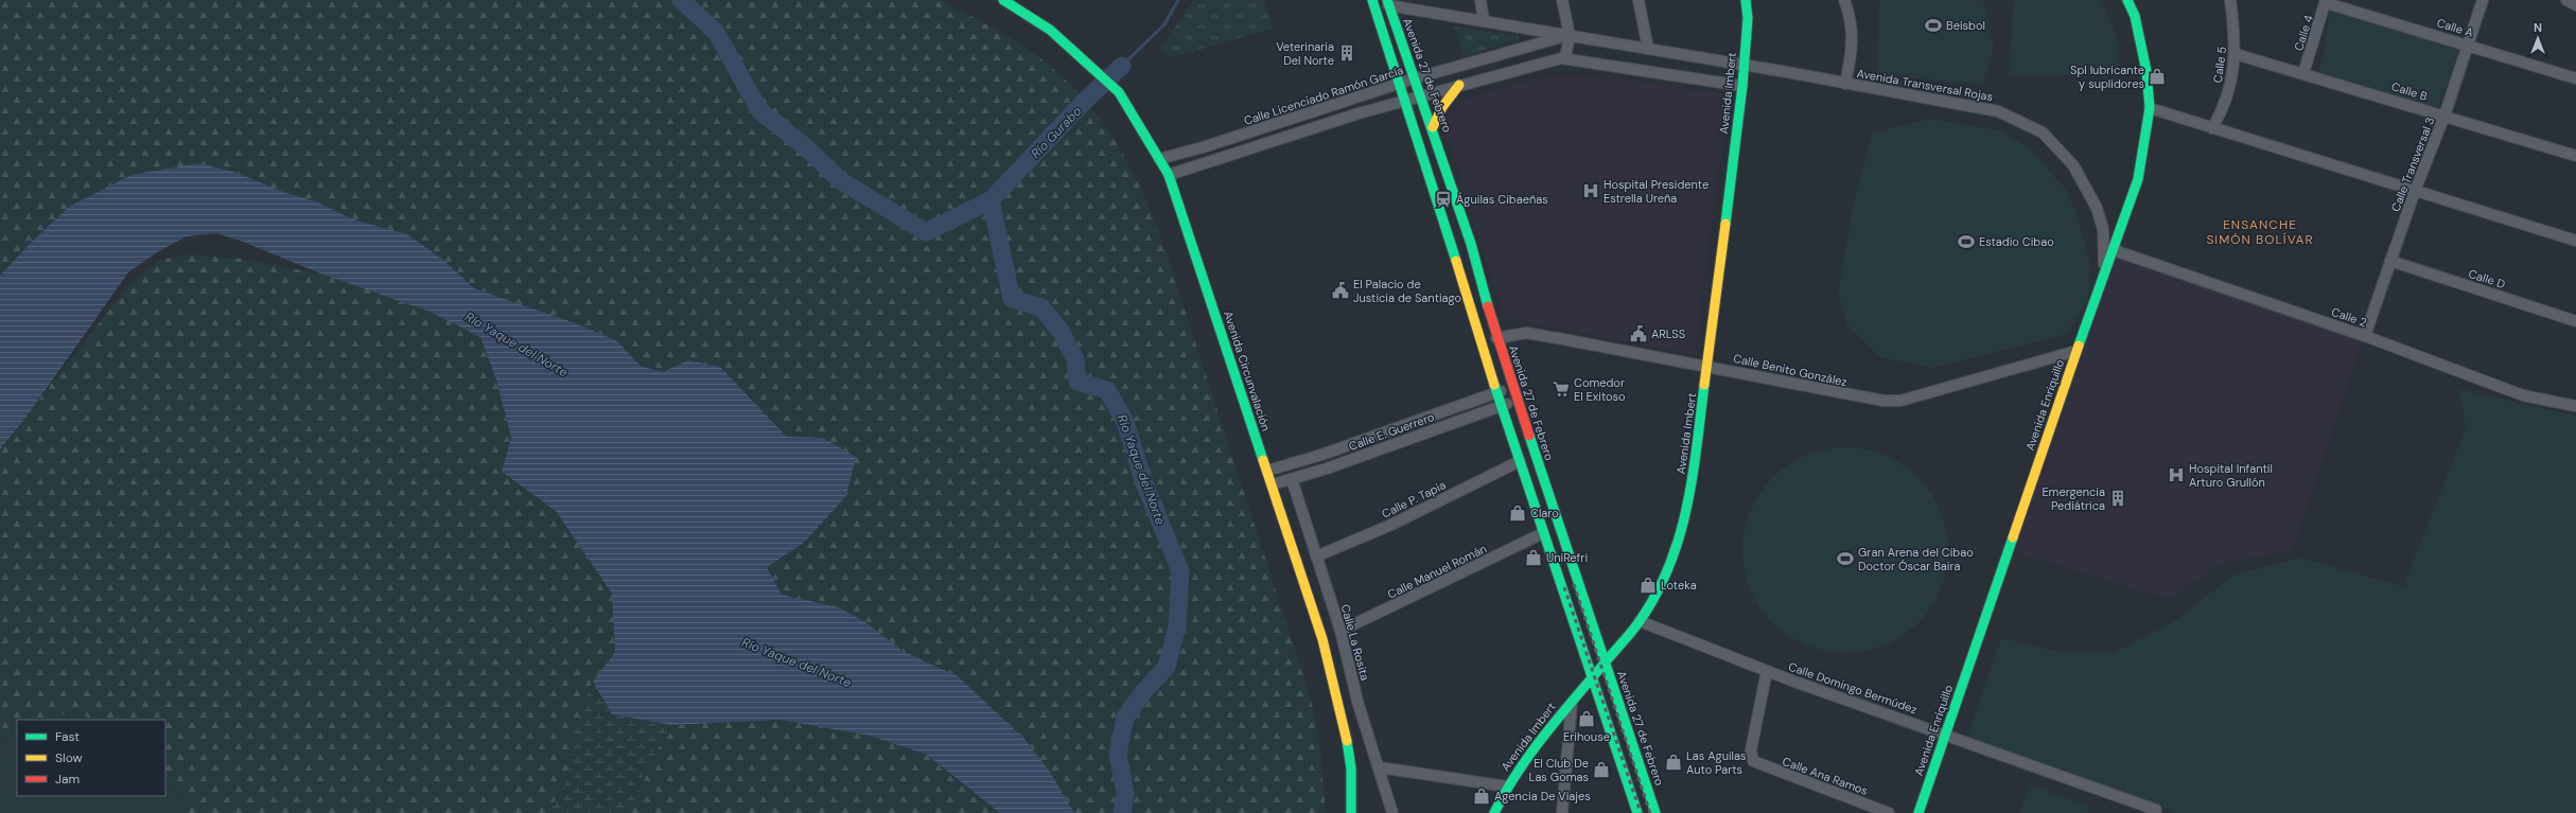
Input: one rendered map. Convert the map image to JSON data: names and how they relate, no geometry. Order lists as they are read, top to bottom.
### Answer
{
  "streets": {
    "main road": [
      "Avenida 27 de Febrero",
      "Avenida Imbert",
      "Avenida Circunvalación",
      "Avenida Enriquillo"
    ],
    "street": [
      "Calle A",
      "Calle 4",
      "Calle 5",
      "Avenida Transversal Rojas",
      "Calle B",
      "Calle Licenciado Ramón García",
      "Calle Transversal 3",
      "Calle D",
      "Calle 2",
      "Calle Benito González",
      "Calle E. Guerrero",
      "Calle P. Tapia",
      "Calle Manuel Román",
      "Calle La Rosita",
      "Calle Domingo Bermúdez",
      "Calle Ana Ramos"
    ]
  },
  "crossings": [
    ["Calle A", "Calle 4"],
    ["Calle A", "Calle Transversal 3"],
    ["Calle 4", "Calle B"],
    ["Calle 5", "Calle B"],
    ["Avenida 27 de Febrero", "Avenida Imbert"],
    ["Avenida 27 de Febrero", "Calle Licenciado Ramón García"],
    ["Avenida 27 de Febrero", "Calle Benito González"],
    ["Avenida 27 de Febrero", "Calle E. Guerrero"],
    ["Avenida Transversal Rojas", "Avenida Imbert"],
    ["Avenida Transversal Rojas", "Calle Licenciado Ramón García"],
    ["Avenida Transversal Rojas", "Avenida Enriquillo"],
    ["Calle B", "Calle Transversal 3"],
    ["Avenida Imbert", "Calle Licenciado Ramón García"],
    ["Avenida Imbert", "Calle Benito González"],
    ["Avenida Imbert", "Calle Domingo Bermúdez"],
    ["Calle Licenciado Ramón García", "Avenida Circunvalación"],
    ["Calle Transversal 3", "Calle D"],
    ["Calle Transversal 3", "Calle 2"],
    ["Calle 2", "Avenida Enriquillo"],
    ["Calle Benito González", "Avenida Enriquillo"],
    ["Avenida Circunvalación", "Calle E. Guerrero"],
    ["Avenida Enriquillo", "Calle Domingo Bermúdez"],
    ["Calle E. Guerrero", "Calle La Rosita"],
    ["Calle P. Tapia", "Calle La Rosita"],
    ["Calle Manuel Román", "Calle La Rosita"],
    ["Calle Domingo Bermúdez", "Calle Ana Ramos"]
  ],
  "districts": ["ENSANCHE SIMÓN BOLÍVAR"],
  "water": ["Río Gurabo", "Río Yaque del Norte"],
  "places": {
    "sports": ["Beisbol", "Estadio Cibao", "Gran Arena del Cibao Doctor Óscar Baira"],
    "building": ["Veterinaria Del Norte", "Emergencia Pediátrica"],
    "shop": [
      "Spl lubricante y suplidores",
      "Claro",
      "UniRefri",
      "Loteka",
      "Erihouse",
      "Las Aguilas Auto Parts",
      "El Club De Las Gomas",
      "Agencia De Viajes"
    ],
    "hospital": ["Hospital Presidente Estrella Ureña", "Hospital Infantil Arturo Grullón"],
    "station": ["Águilas Cibaeñas"],
    "public building": ["El Palacio de Justicia de Santiago", "ARLSS"],
    "supermarket": ["Comedor El Exitoso"]
  },
  "legend": ["Fast", "Slow", "Jam"],
  "north": "top"
}
